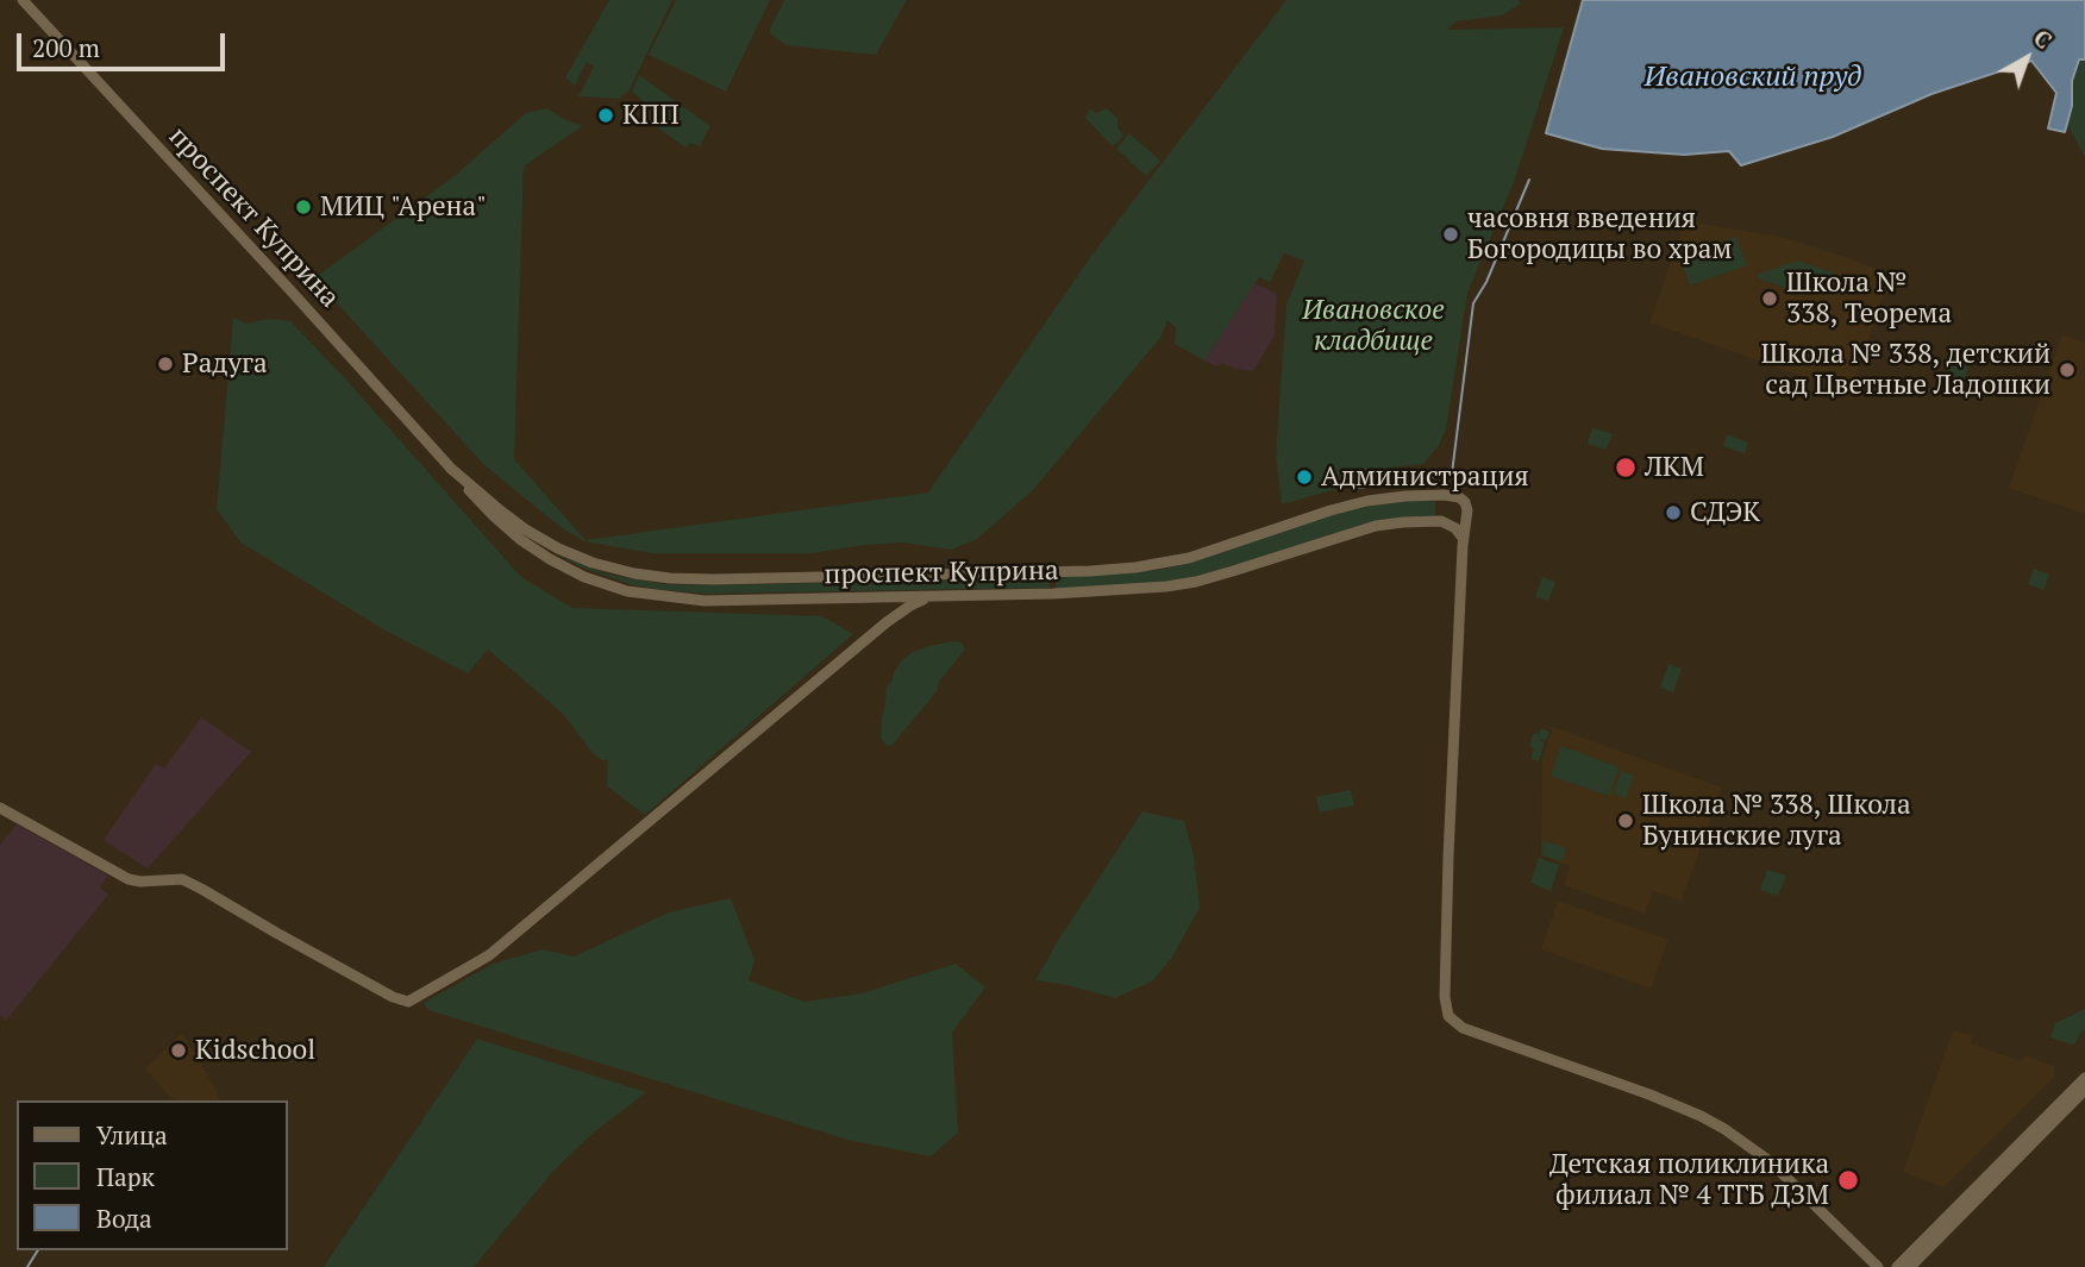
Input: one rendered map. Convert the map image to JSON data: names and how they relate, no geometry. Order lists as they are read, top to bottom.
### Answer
{
  "streets": {
    "main road": ["проспект Куприна"]
  },
  "water": ["Ивановский пруд"],
  "parks": ["Ивановское кладбище"],
  "places": [
    "КПП",
    "МИЦ \"Арена\"",
    "часовня введения Богородицы во храм",
    "Школа № 338, Теорема",
    "Радуга",
    "Школа № 338, детский сад Цветные Ладошки",
    "ЛКМ",
    "Администрация",
    "СДЭК",
    "Школа № 338, Школа Бунинские луга",
    "Kidschool",
    "Детская поликлиника филиал № 4 ТГБ ДЗМ"
  ],
  "legend": ["Улица", "Парк", "Вода"],
  "scale_bar": "200 m",
  "north": "top right"
}
